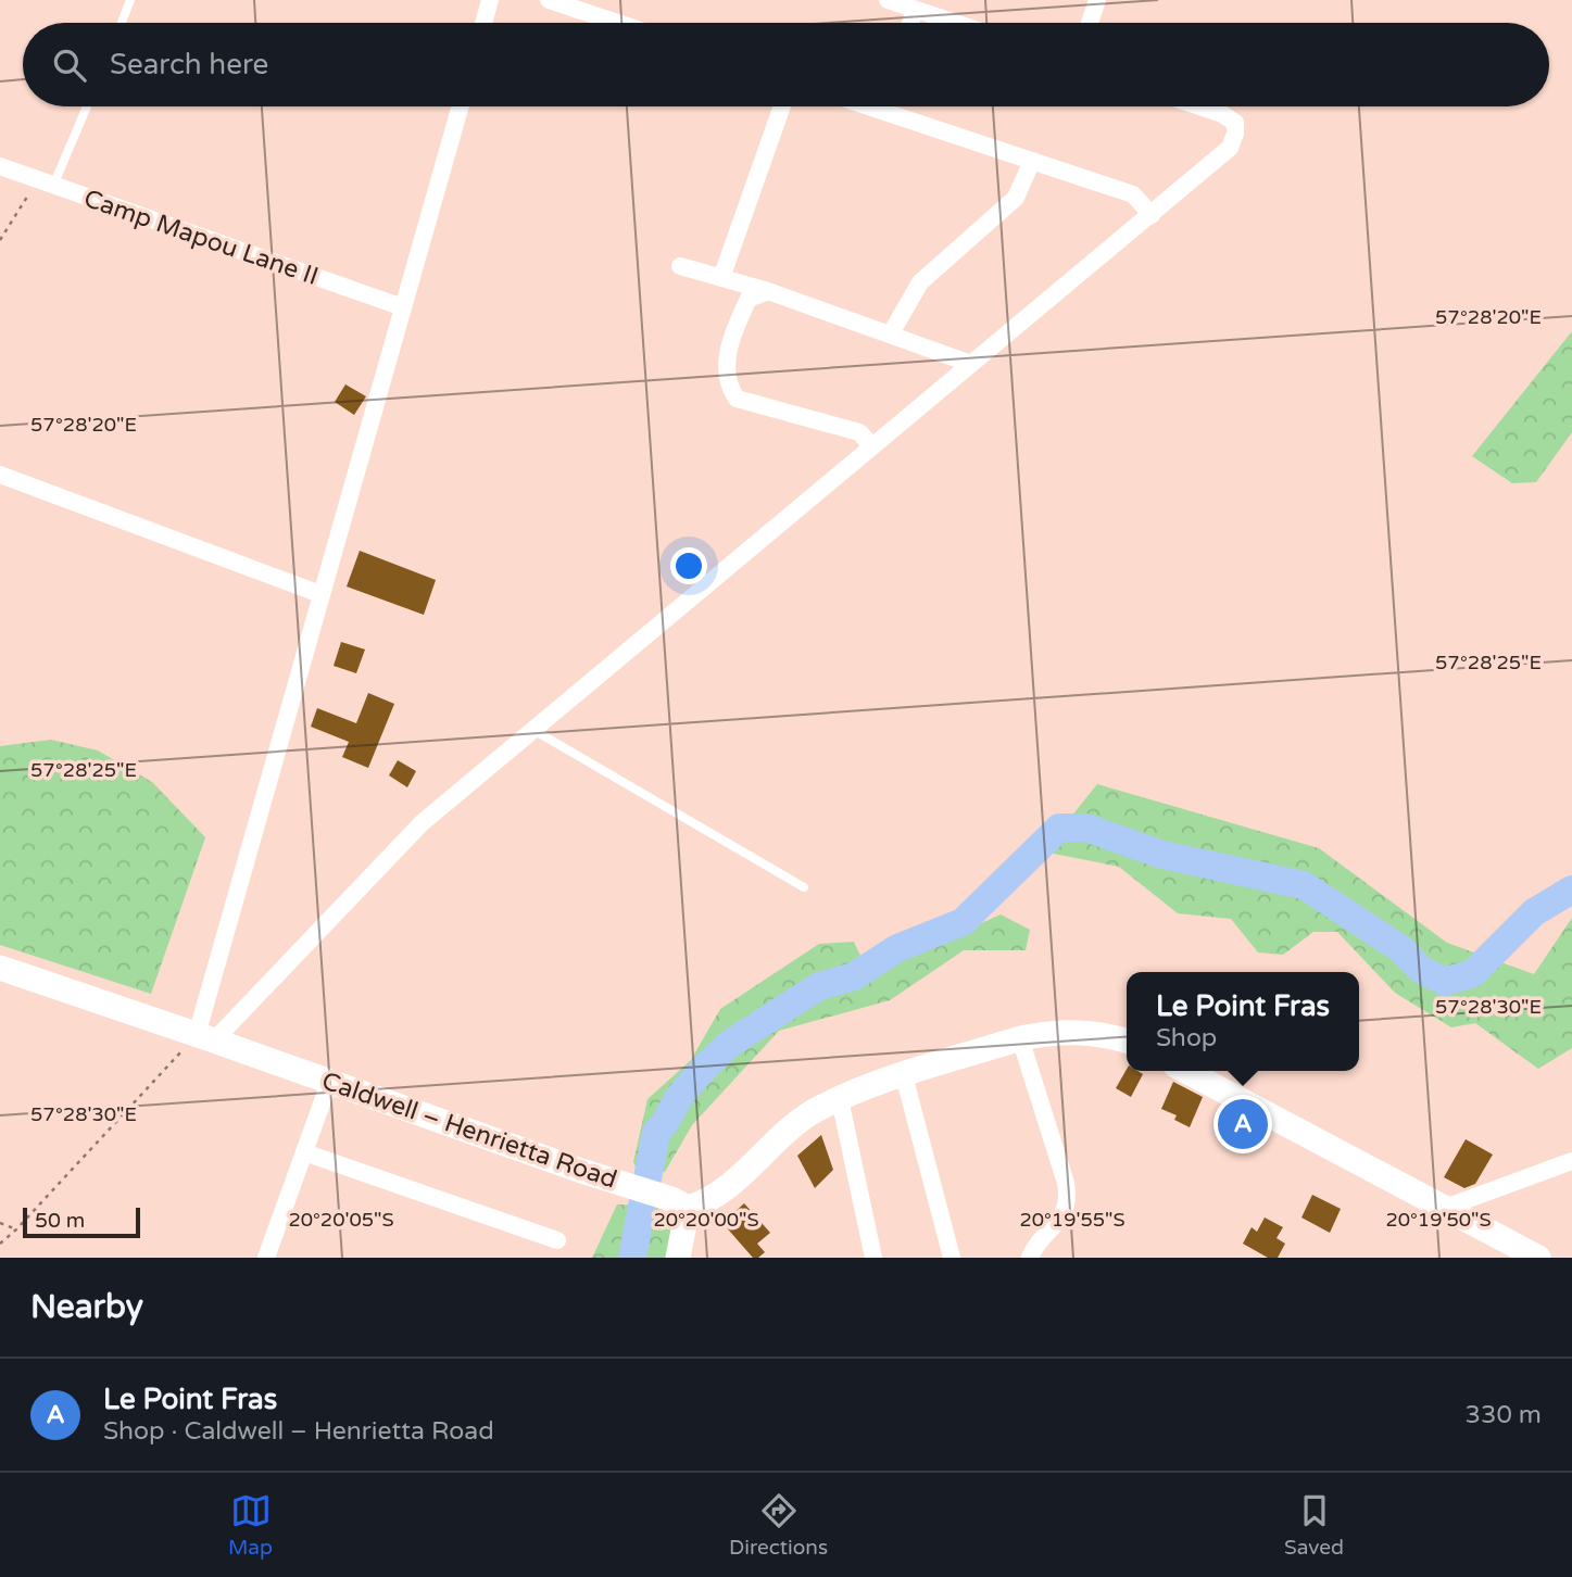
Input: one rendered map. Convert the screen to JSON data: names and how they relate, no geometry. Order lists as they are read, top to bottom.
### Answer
{
  "streets": {
    "main road": ["Caldwell – Henrietta Road"],
    "street": ["Camp Mapou Lane II"]
  },
  "scale_bar": "50 m",
  "page": {
    "search": "Search here",
    "popup": ["Le Point Fras", "Shop"],
    "pins": "A",
    "scale": "50 m",
    "heading": "Nearby",
    "list": [
      {
        "mark": "A",
        "name": "Le Point Fras",
        "note": "Shop · Caldwell – Henrietta Road",
        "value": "330 m"
      }
    ],
    "nav": ["Map", "Directions", "Saved"]
  },
  "coordinates": [
    "57°28'20\"E",
    "57°28'25\"E",
    "57°28'30\"E",
    "20°20'05\"S",
    "20°20'00\"S",
    "20°19'55\"S",
    "20°19'50\"S"
  ]
}
